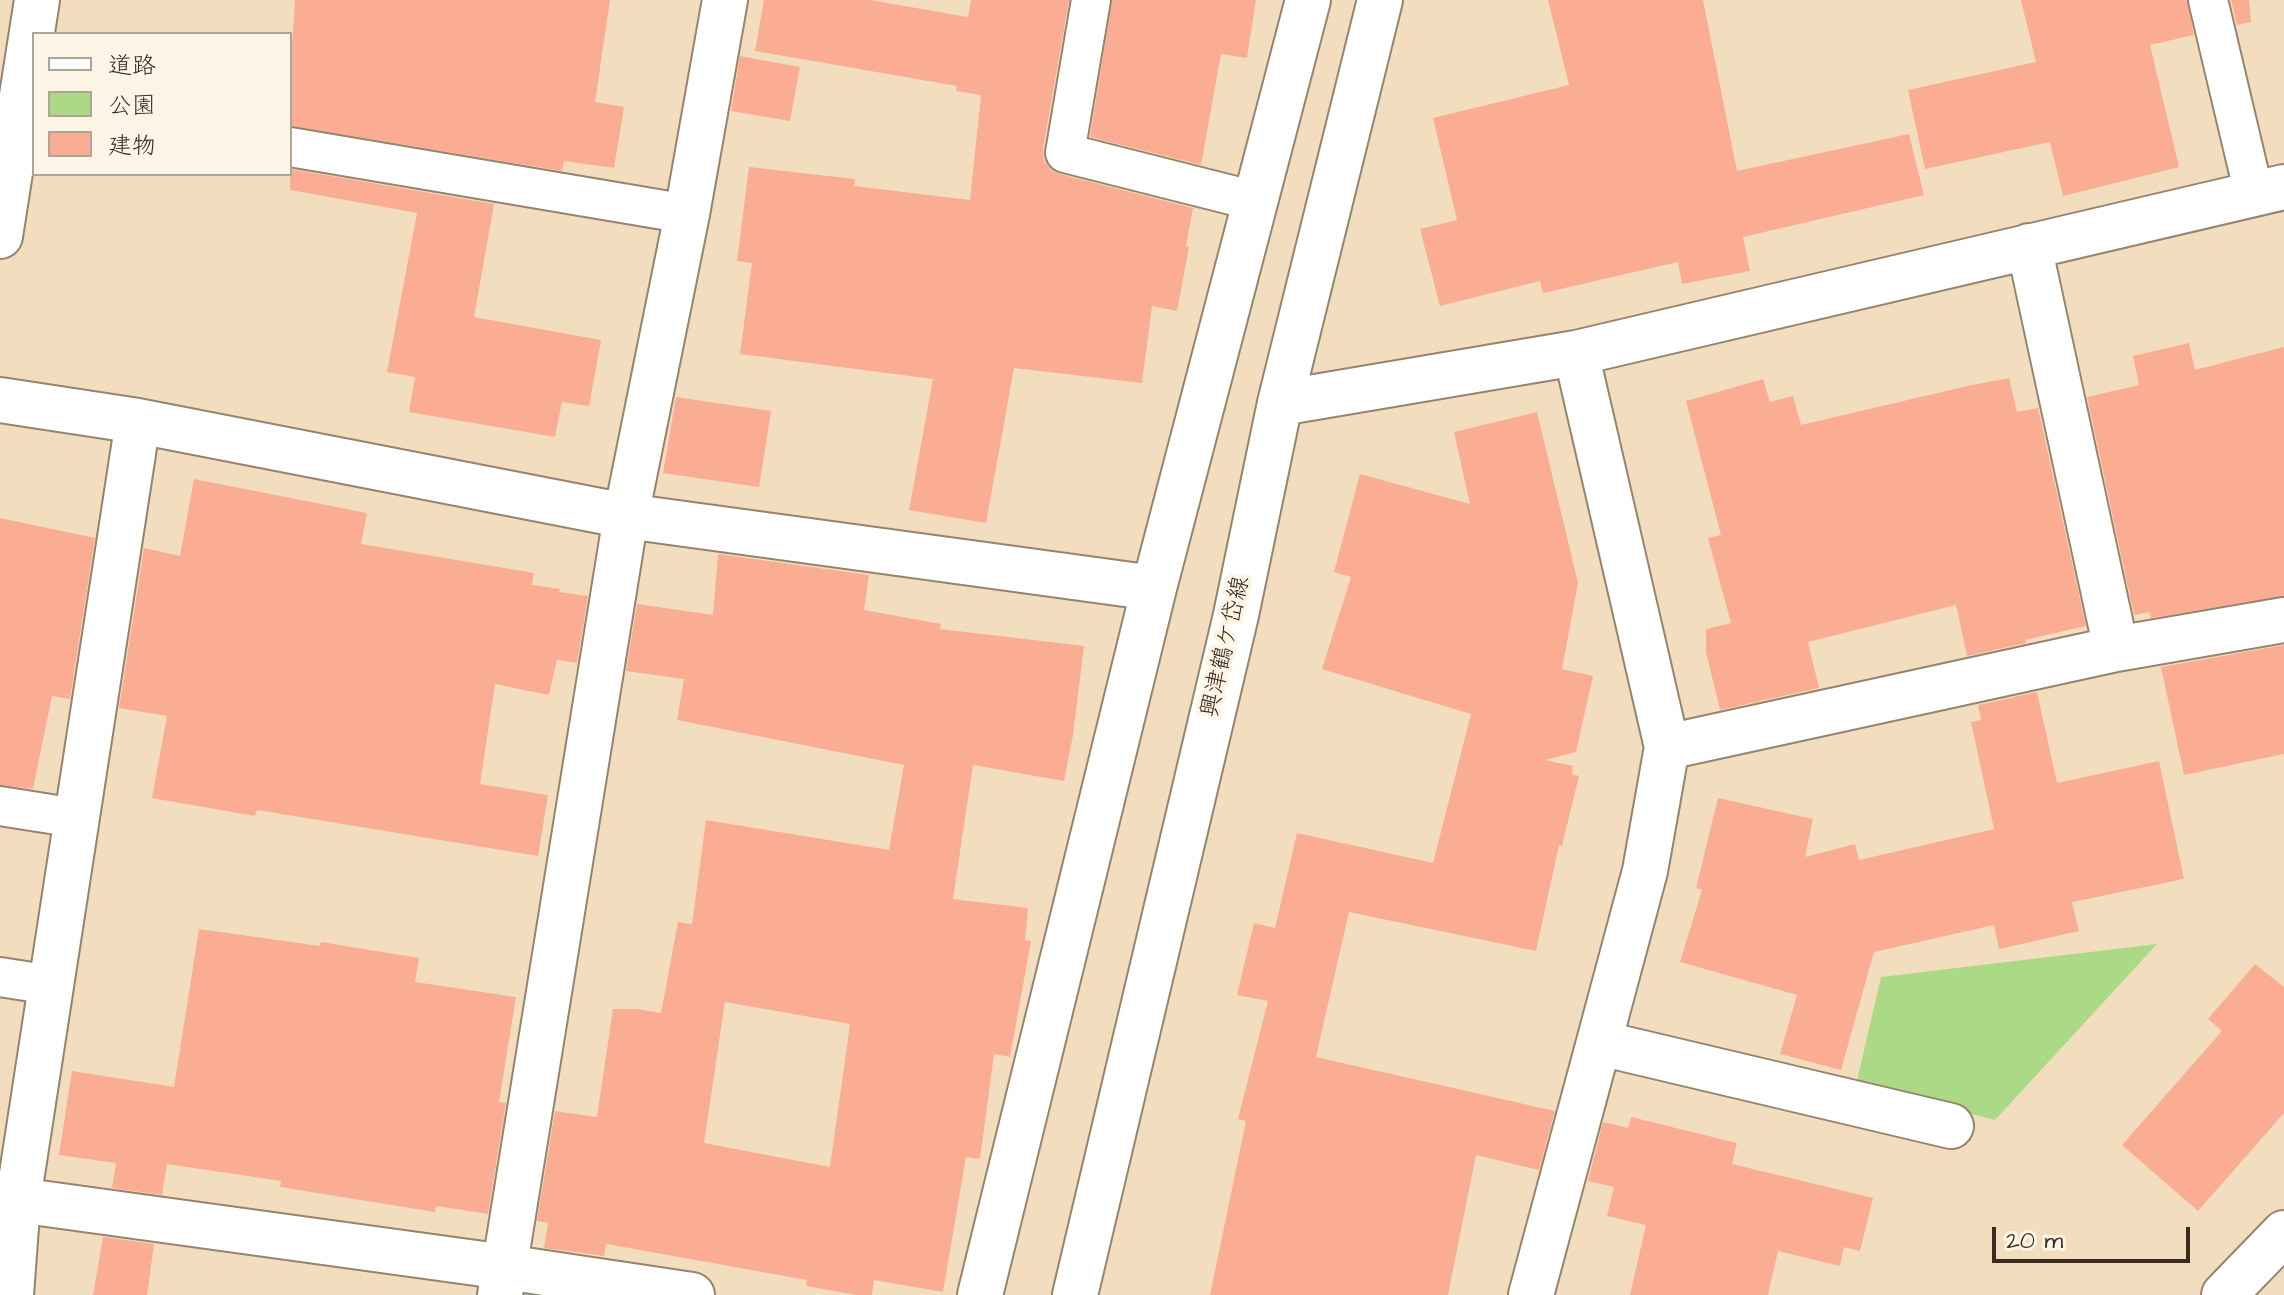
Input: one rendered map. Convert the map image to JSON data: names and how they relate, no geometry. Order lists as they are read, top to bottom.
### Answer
{
  "streets": {
    "street": ["興津鶴ケ岱線"]
  },
  "legend": ["道路", "公園", "建物"],
  "scale_bar": "20 m"
}
